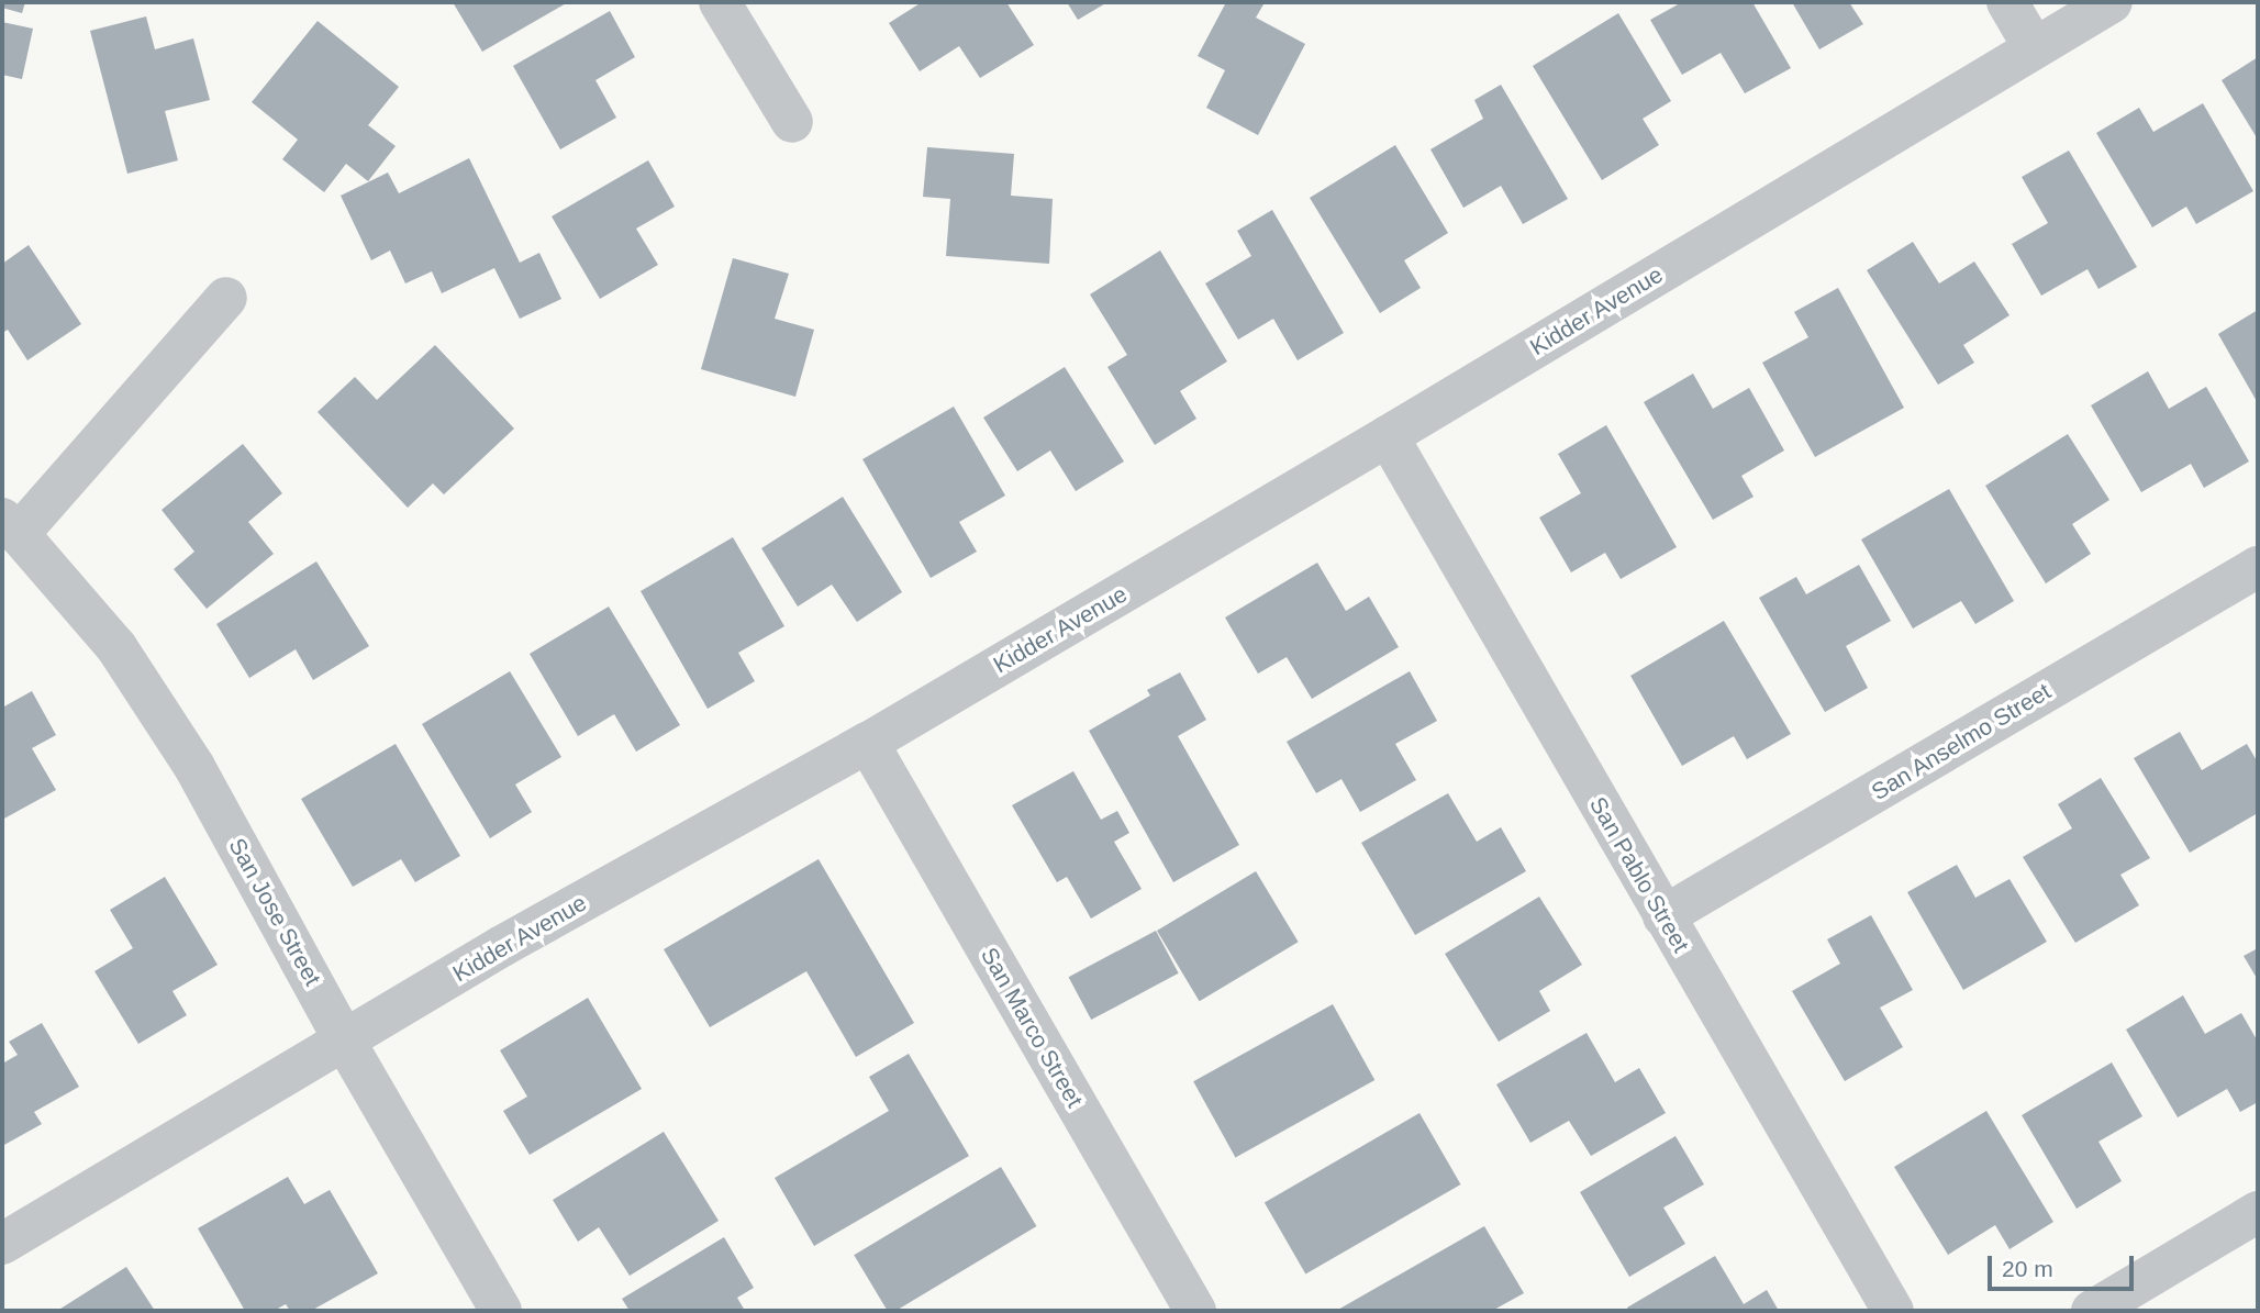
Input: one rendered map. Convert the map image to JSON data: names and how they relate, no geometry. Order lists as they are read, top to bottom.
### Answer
{
  "streets": {
    "street": [
      "Kidder Avenue",
      "San Anselmo Street",
      "San Pablo Street",
      "San Jose Street",
      "San Marco Street"
    ]
  },
  "crossings": [
    ["Kidder Avenue", "San Pablo Street"],
    ["Kidder Avenue", "San Jose Street"],
    ["Kidder Avenue", "San Marco Street"],
    ["San Anselmo Street", "San Pablo Street"]
  ],
  "scale_bar": "20 m"
}
